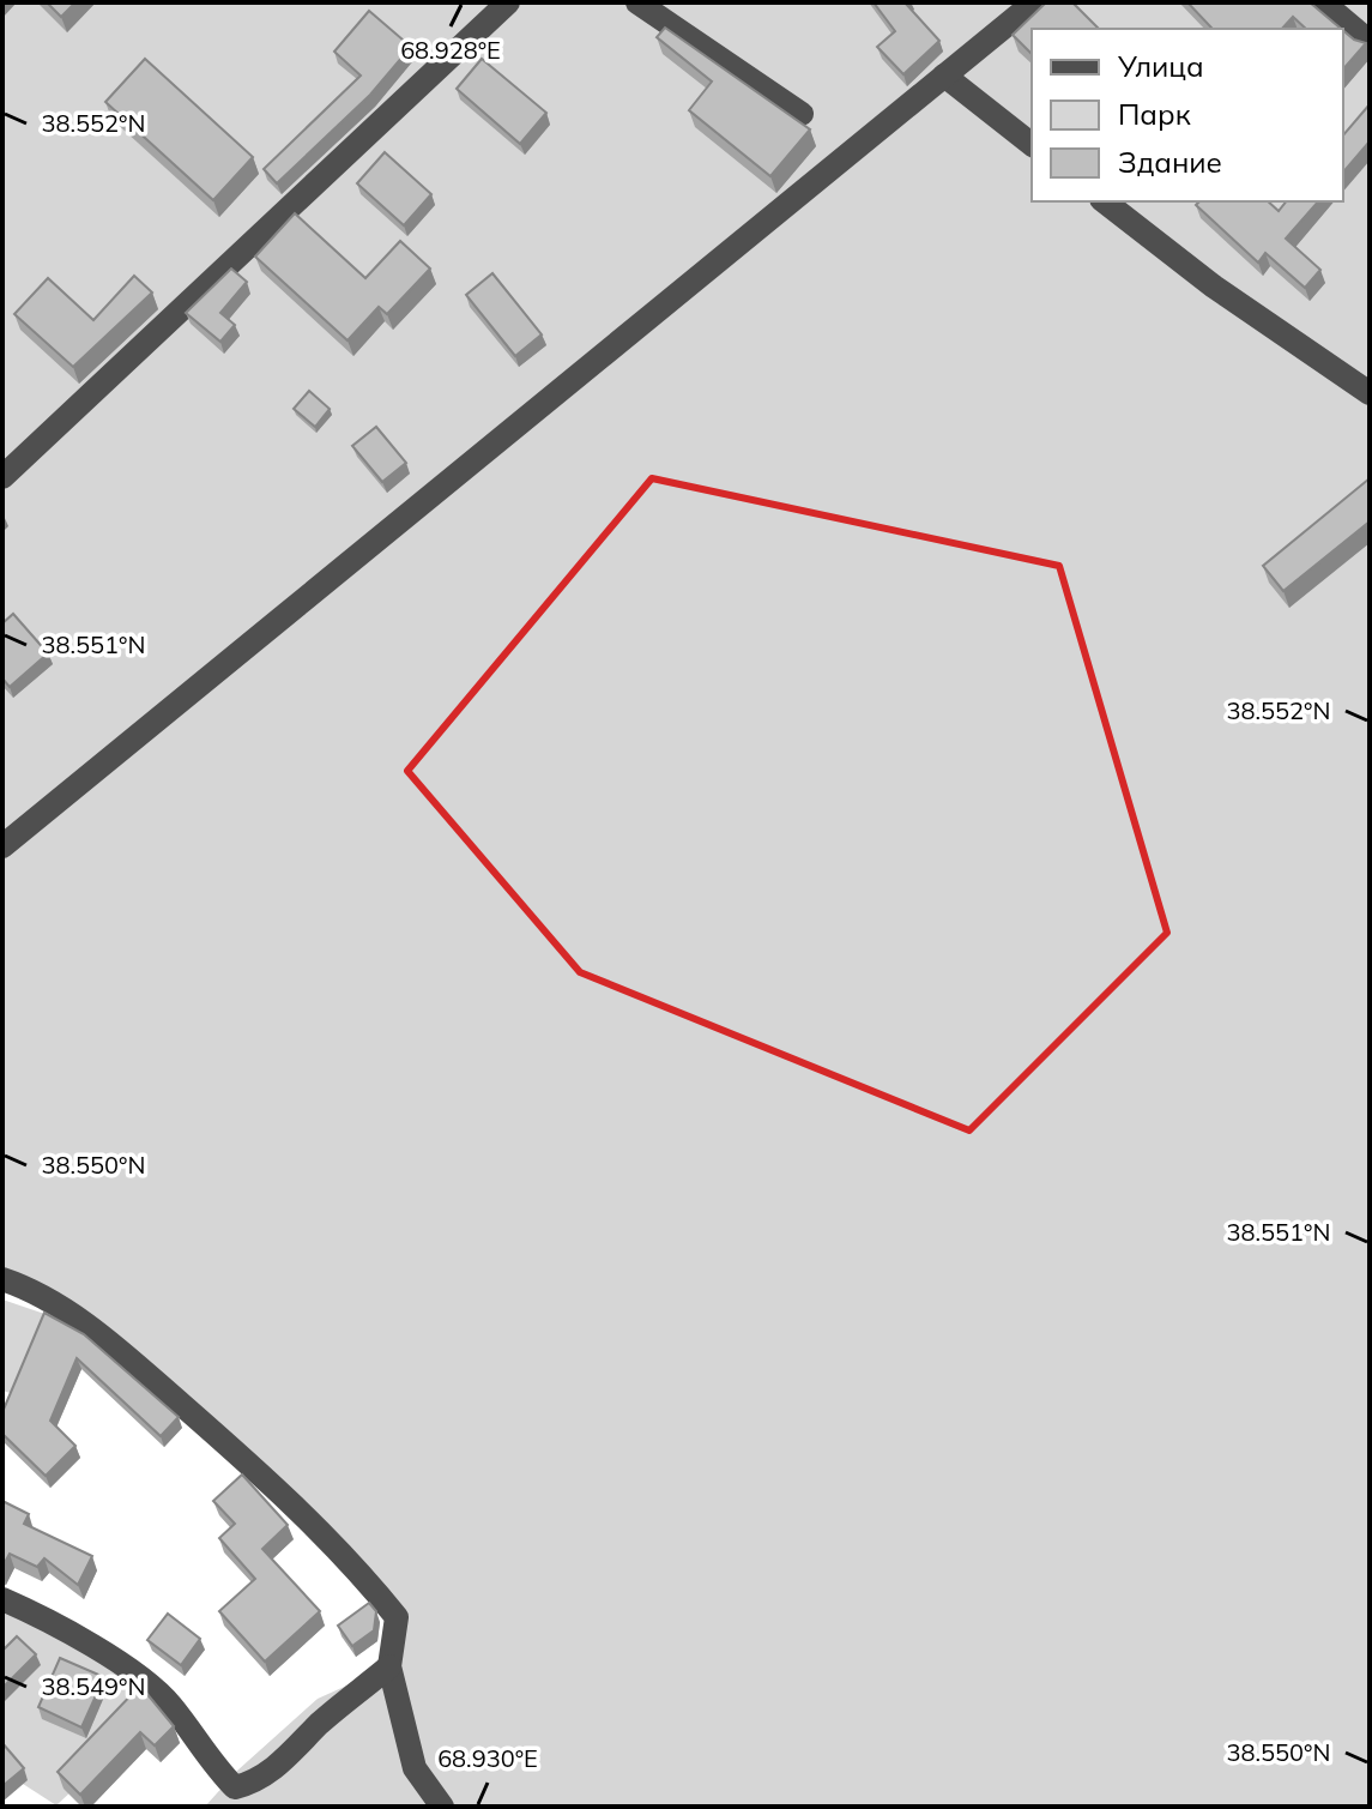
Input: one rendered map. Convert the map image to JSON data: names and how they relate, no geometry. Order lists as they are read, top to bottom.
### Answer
{
  "legend": ["Улица", "Парк", "Здание"],
  "coordinates": [
    "68.928°E",
    "38.552°N",
    "38.551°N",
    "38.550°N",
    "38.549°N",
    "68.930°E"
  ]
}
